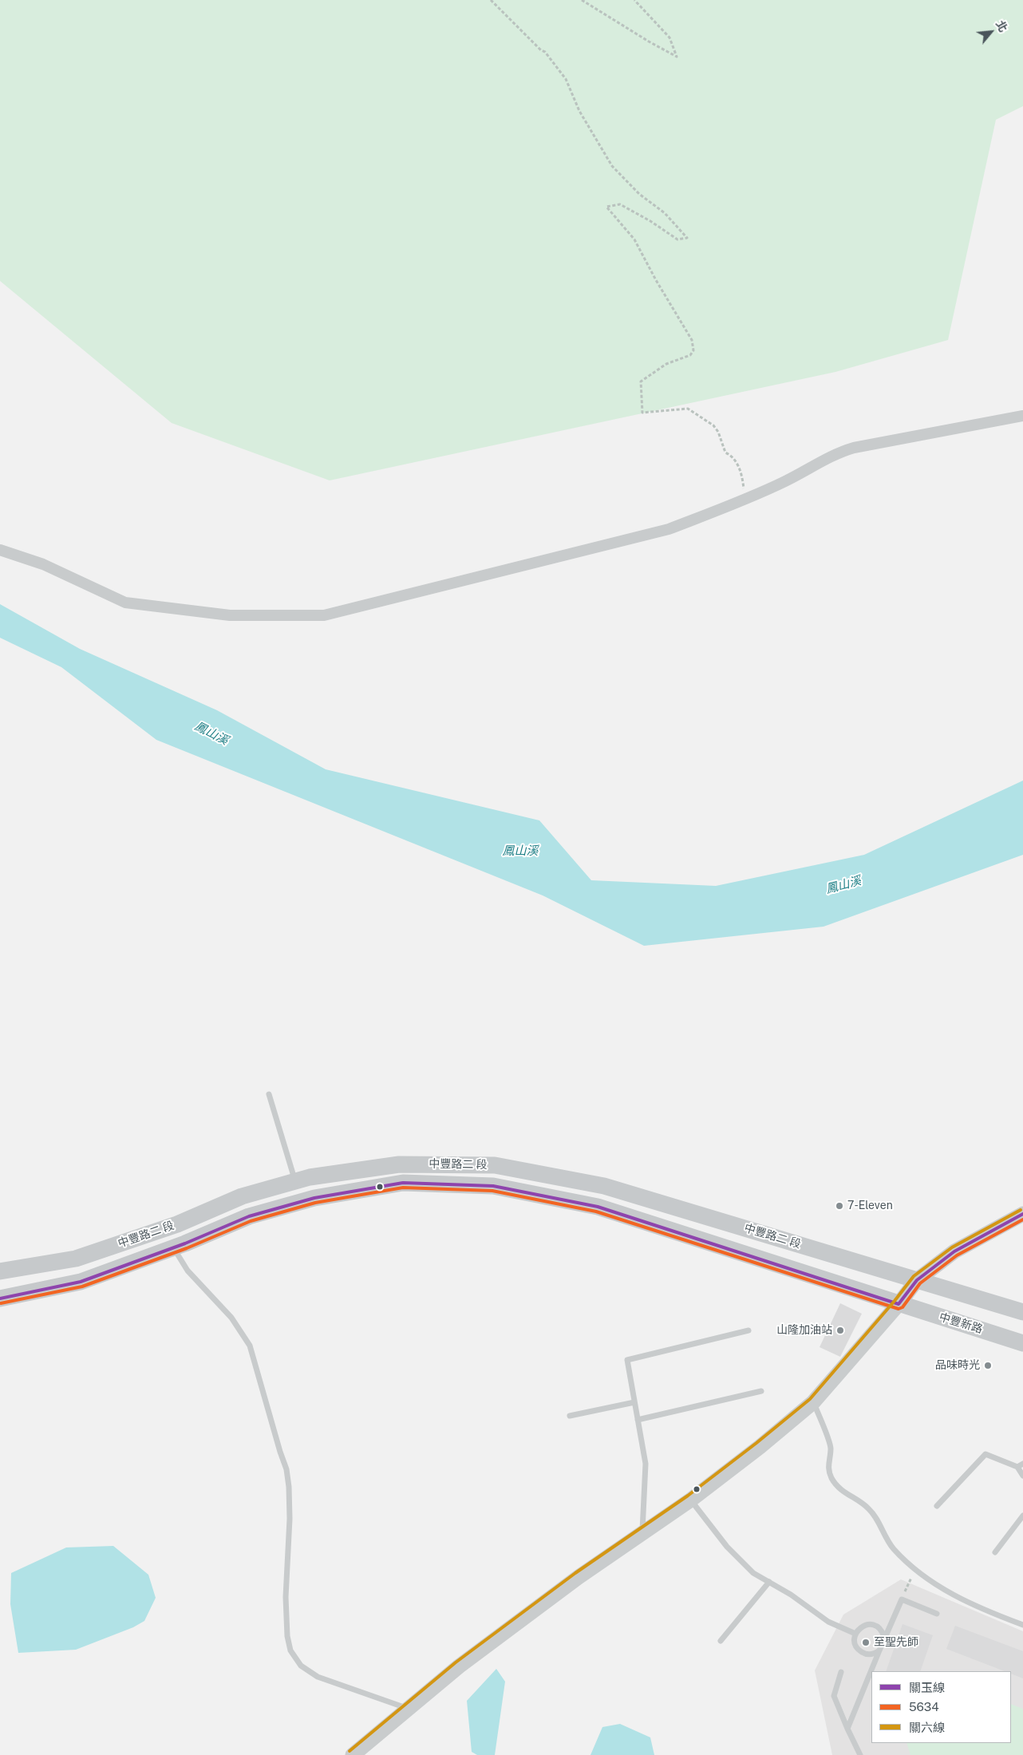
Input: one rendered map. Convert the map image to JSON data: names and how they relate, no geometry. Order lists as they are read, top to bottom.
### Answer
{
  "streets": {
    "main road": ["中豐路二 段", "中豐新路"]
  },
  "crossings": [
    ["中豐路二 段", "中豐新路"]
  ],
  "water": ["鳳山溪"],
  "places": [
    "7-Eleven",
    "山隆加油站",
    "品味時光",
    "至聖先師"
  ],
  "lines": ["transit line 關玉線", "transit line 5634", "transit line 關六線"],
  "legend": ["關玉線", "5634", "關六線"],
  "north": "top right"
}
